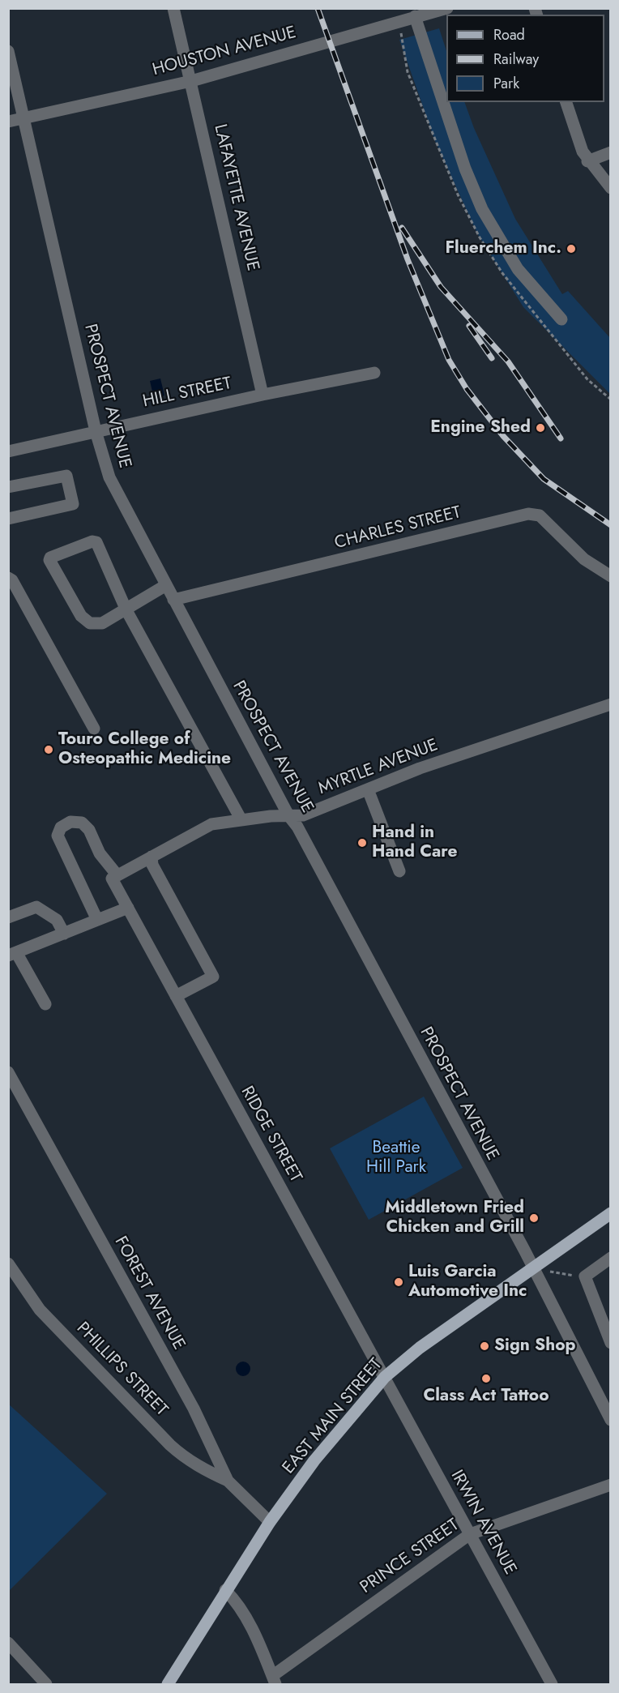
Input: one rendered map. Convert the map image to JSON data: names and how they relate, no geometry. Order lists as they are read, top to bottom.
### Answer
{
  "streets": {
    "main road": ["EAST MAIN STREET"],
    "street": [
      "HOUSTON AVENUE",
      "LAFAYETTE AVENUE",
      "HILL STREET",
      "PROSPECT AVENUE",
      "CHARLES STREET",
      "MYRTLE AVENUE",
      "RIDGE STREET",
      "FOREST AVENUE",
      "PHILLIPS STREET",
      "IRWIN AVENUE",
      "PRINCE STREET"
    ]
  },
  "crossings": [
    ["HOUSTON AVENUE", "LAFAYETTE AVENUE"],
    ["HOUSTON AVENUE", "PROSPECT AVENUE"],
    ["LAFAYETTE AVENUE", "HILL STREET"],
    ["HILL STREET", "PROSPECT AVENUE"],
    ["PROSPECT AVENUE", "CHARLES STREET"],
    ["PROSPECT AVENUE", "MYRTLE AVENUE"],
    ["PROSPECT AVENUE", "EAST MAIN STREET"],
    ["RIDGE STREET", "EAST MAIN STREET"],
    ["RIDGE STREET", "IRWIN AVENUE"],
    ["FOREST AVENUE", "PHILLIPS STREET"],
    ["FOREST AVENUE", "EAST MAIN STREET"],
    ["EAST MAIN STREET", "IRWIN AVENUE"],
    ["IRWIN AVENUE", "PRINCE STREET"]
  ],
  "parks": ["Beattie Hill Park"],
  "places": [
    "Fluerchem Inc.",
    "Engine Shed",
    "Touro College of Osteopathic Medicine",
    "Hand in Hand Care",
    "Middletown Fried Chicken and Grill",
    "Luis Garcia Automotive Inc",
    "Sign Shop",
    "Class Act Tattoo"
  ],
  "legend": ["Road", "Railway", "Park"]
}
